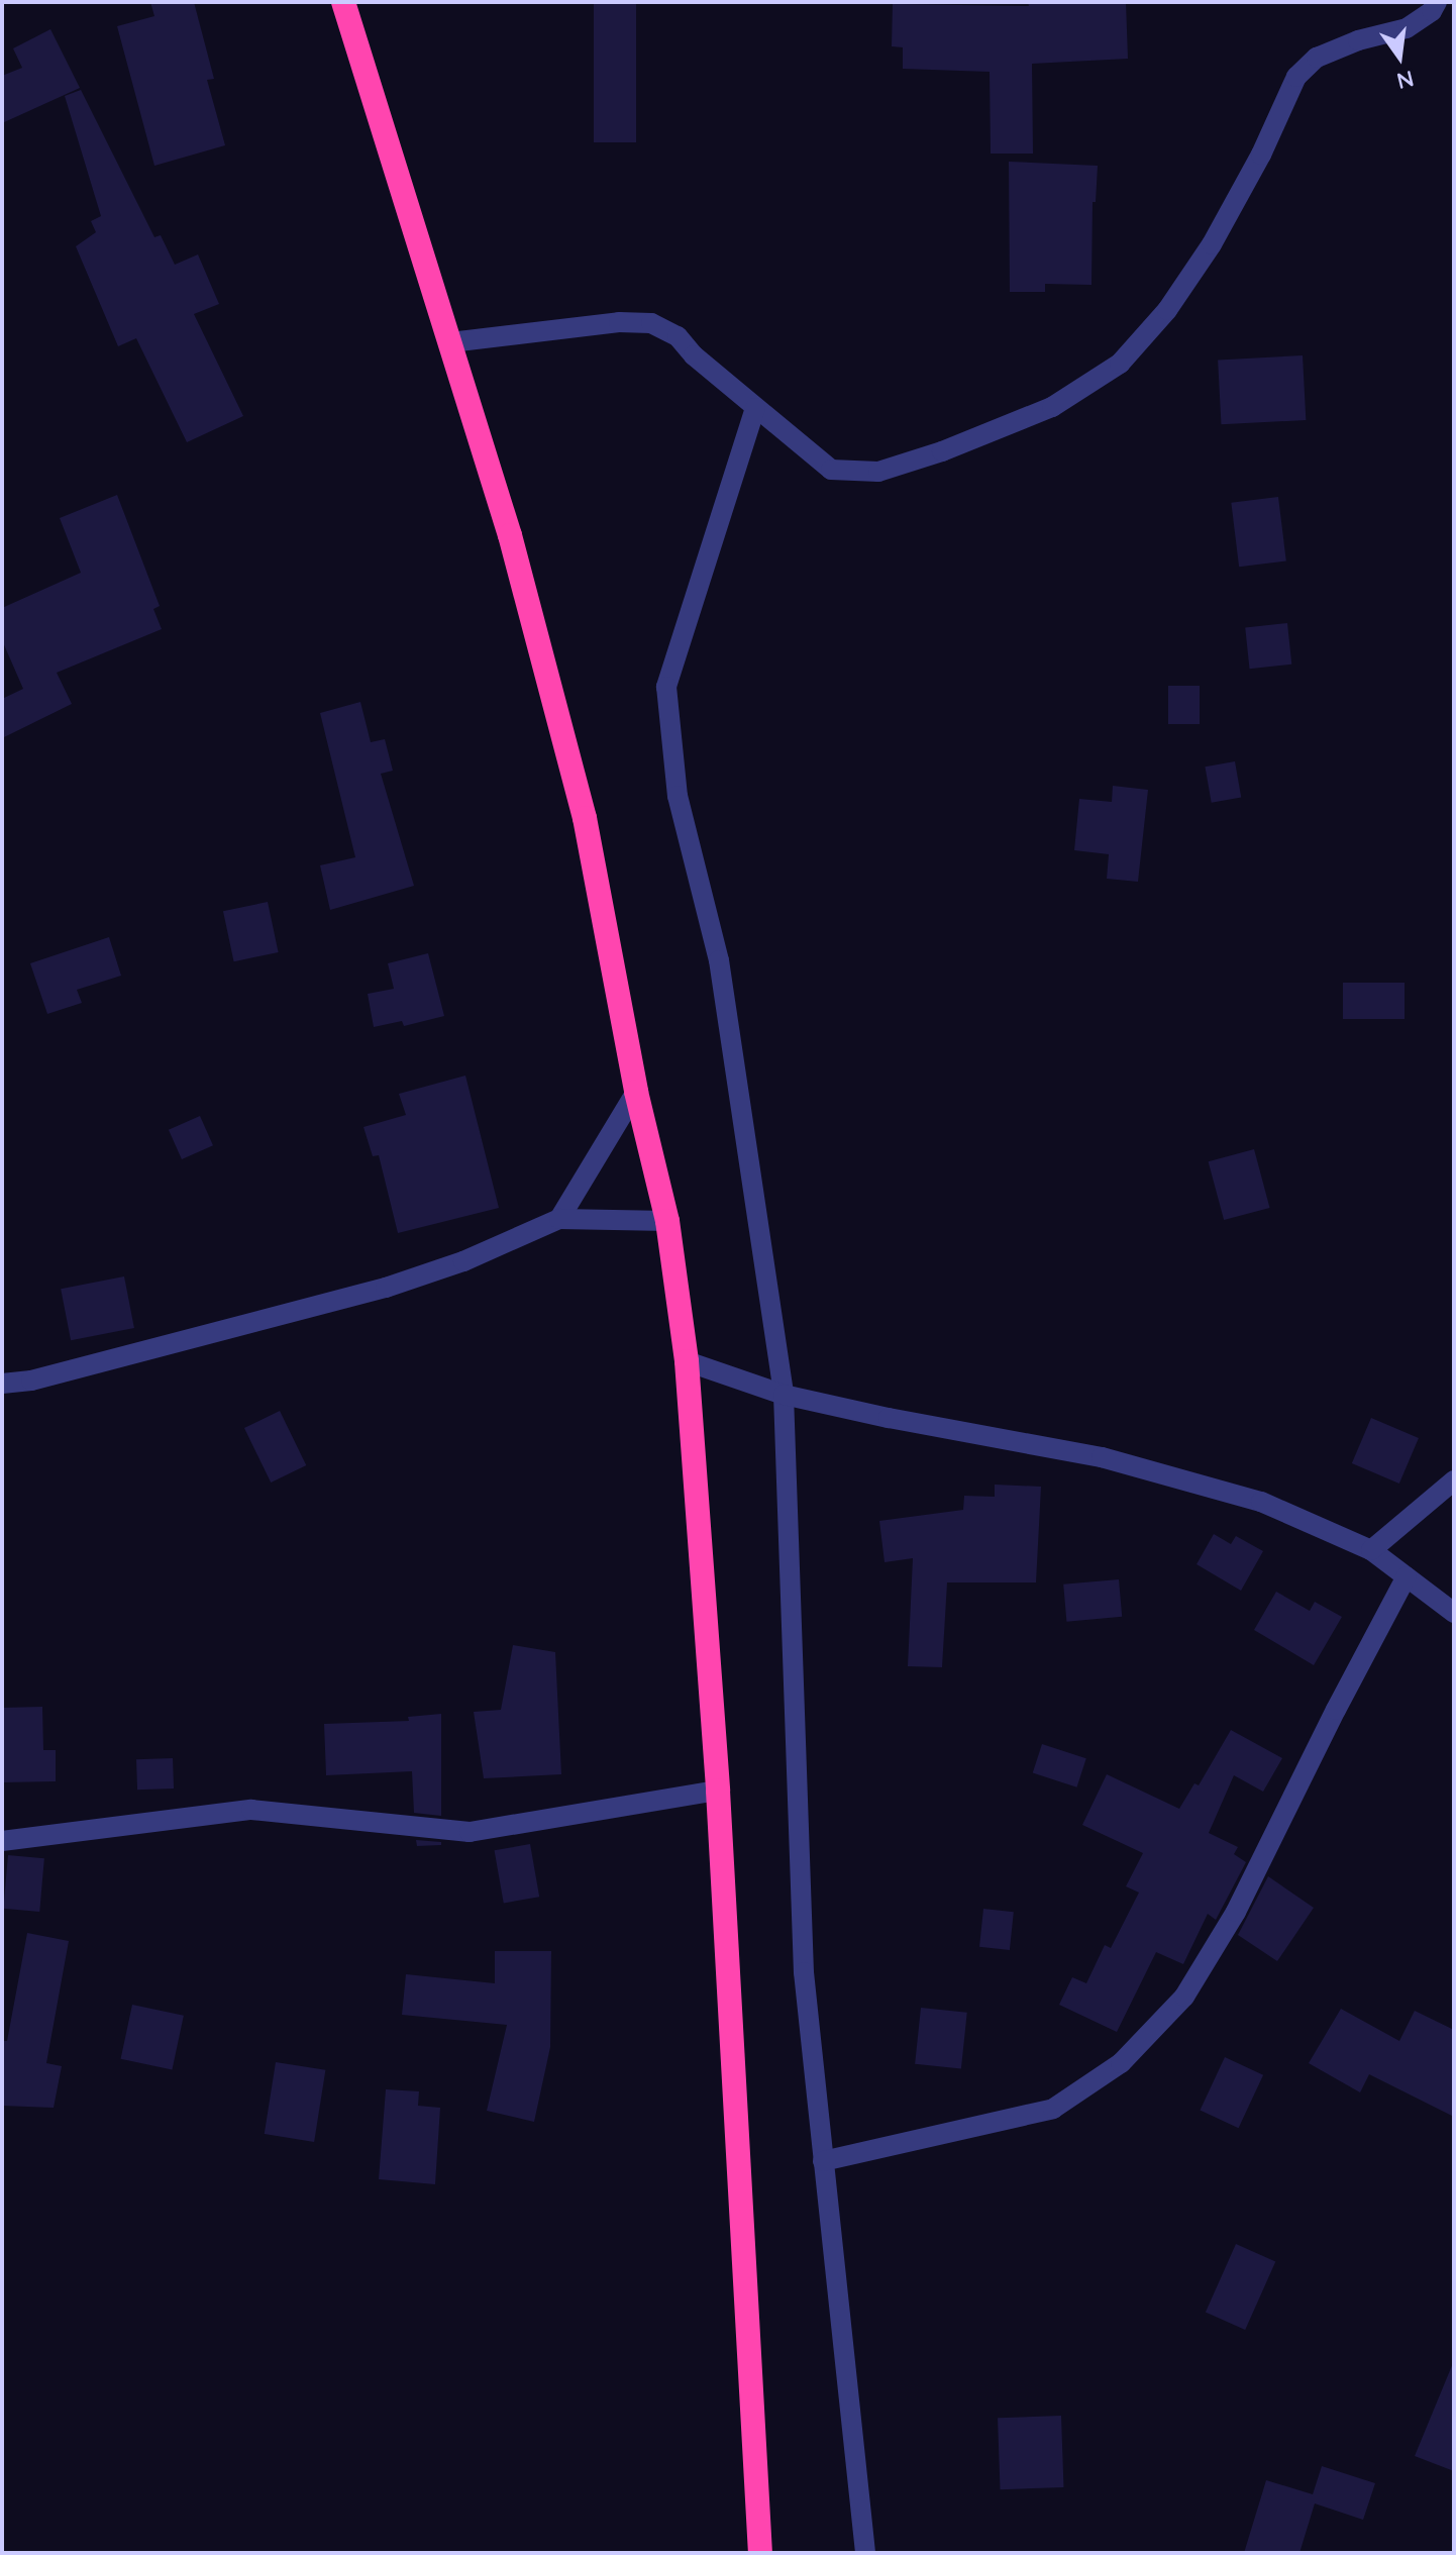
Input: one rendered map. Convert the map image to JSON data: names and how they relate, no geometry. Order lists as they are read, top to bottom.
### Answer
{
  "north": "bottom"
}
